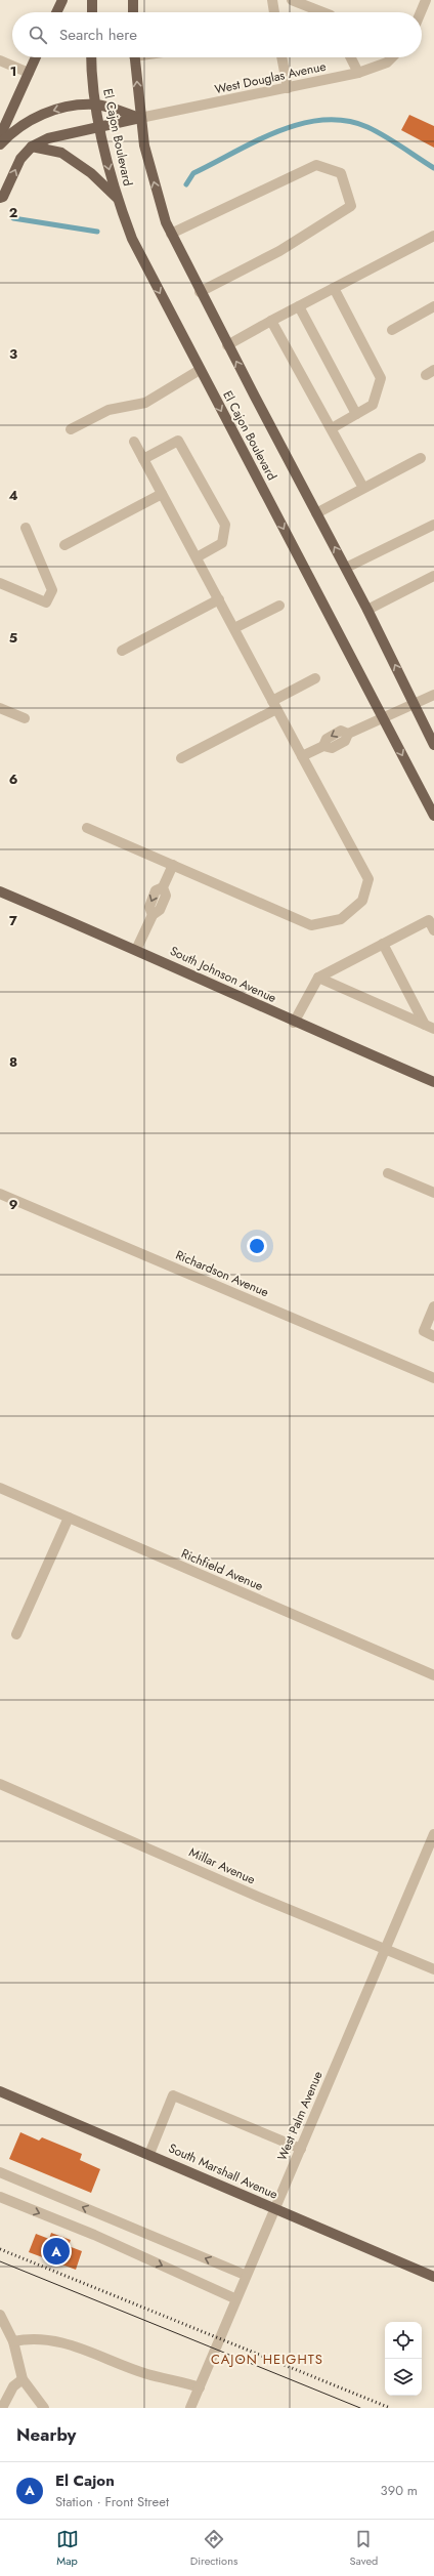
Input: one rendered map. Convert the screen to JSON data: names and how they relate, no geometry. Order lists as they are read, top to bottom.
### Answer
{
  "streets": {
    "main road": [
      "West Douglas Avenue",
      "El Cajon Boulevard",
      "South Johnson Avenue",
      "South Marshall Avenue"
    ],
    "street": [
      "Richardson Avenue",
      "Richfield Avenue",
      "Millar Avenue",
      "West Palm Avenue"
    ]
  },
  "crossings": [
    ["West Douglas Avenue", "El Cajon Boulevard"],
    ["Millar Avenue", "West Palm Avenue"],
    ["West Palm Avenue", "South Marshall Avenue"]
  ],
  "districts": ["CAJON HEIGHTS"],
  "page": {
    "search": "Search here",
    "pins": "A",
    "heading": "Nearby",
    "list": [
      {
        "mark": "A",
        "name": "El Cajon",
        "note": "Station · Front Street",
        "value": "390 m"
      }
    ],
    "nav": ["Map", "Directions", "Saved"]
  },
  "grid": {
    "rows": [
      "1",
      "2",
      "3",
      "4",
      "5",
      "6",
      "7",
      "8",
      "9"
    ]
  }
}
